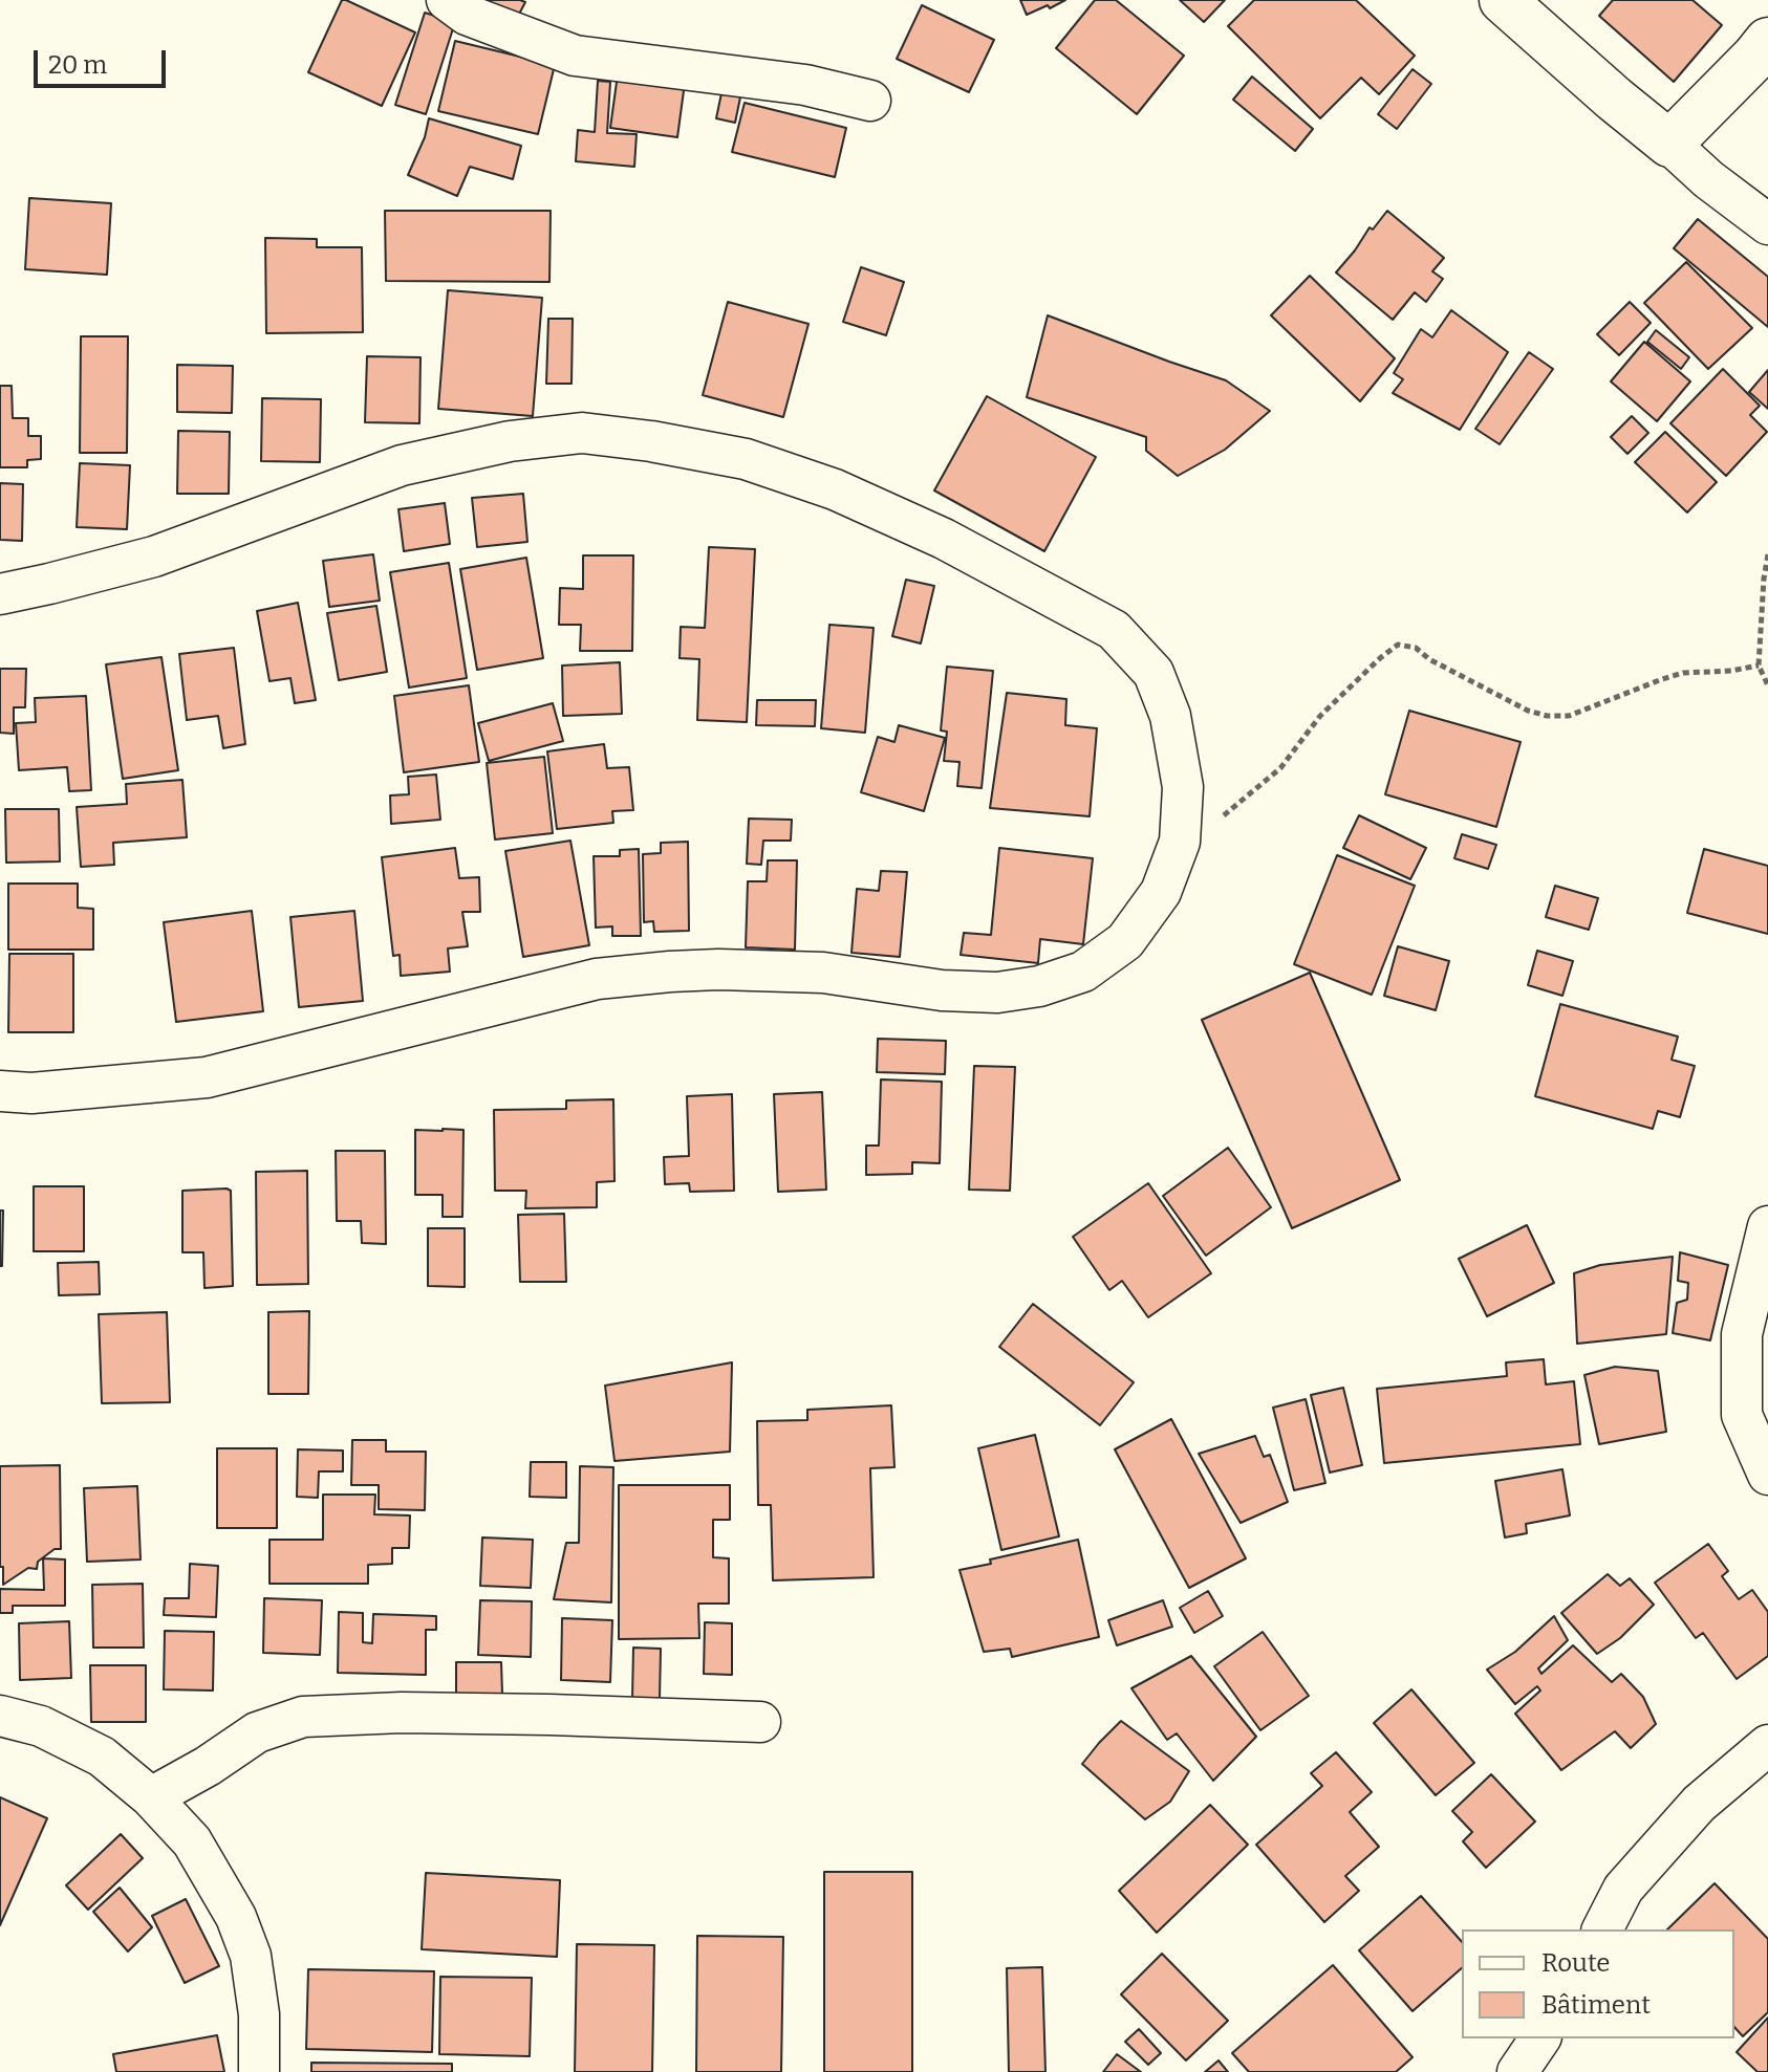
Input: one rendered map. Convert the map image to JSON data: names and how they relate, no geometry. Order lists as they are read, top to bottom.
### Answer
{
  "legend": ["Route", "Bâtiment"],
  "scale_bar": "20 m"
}
